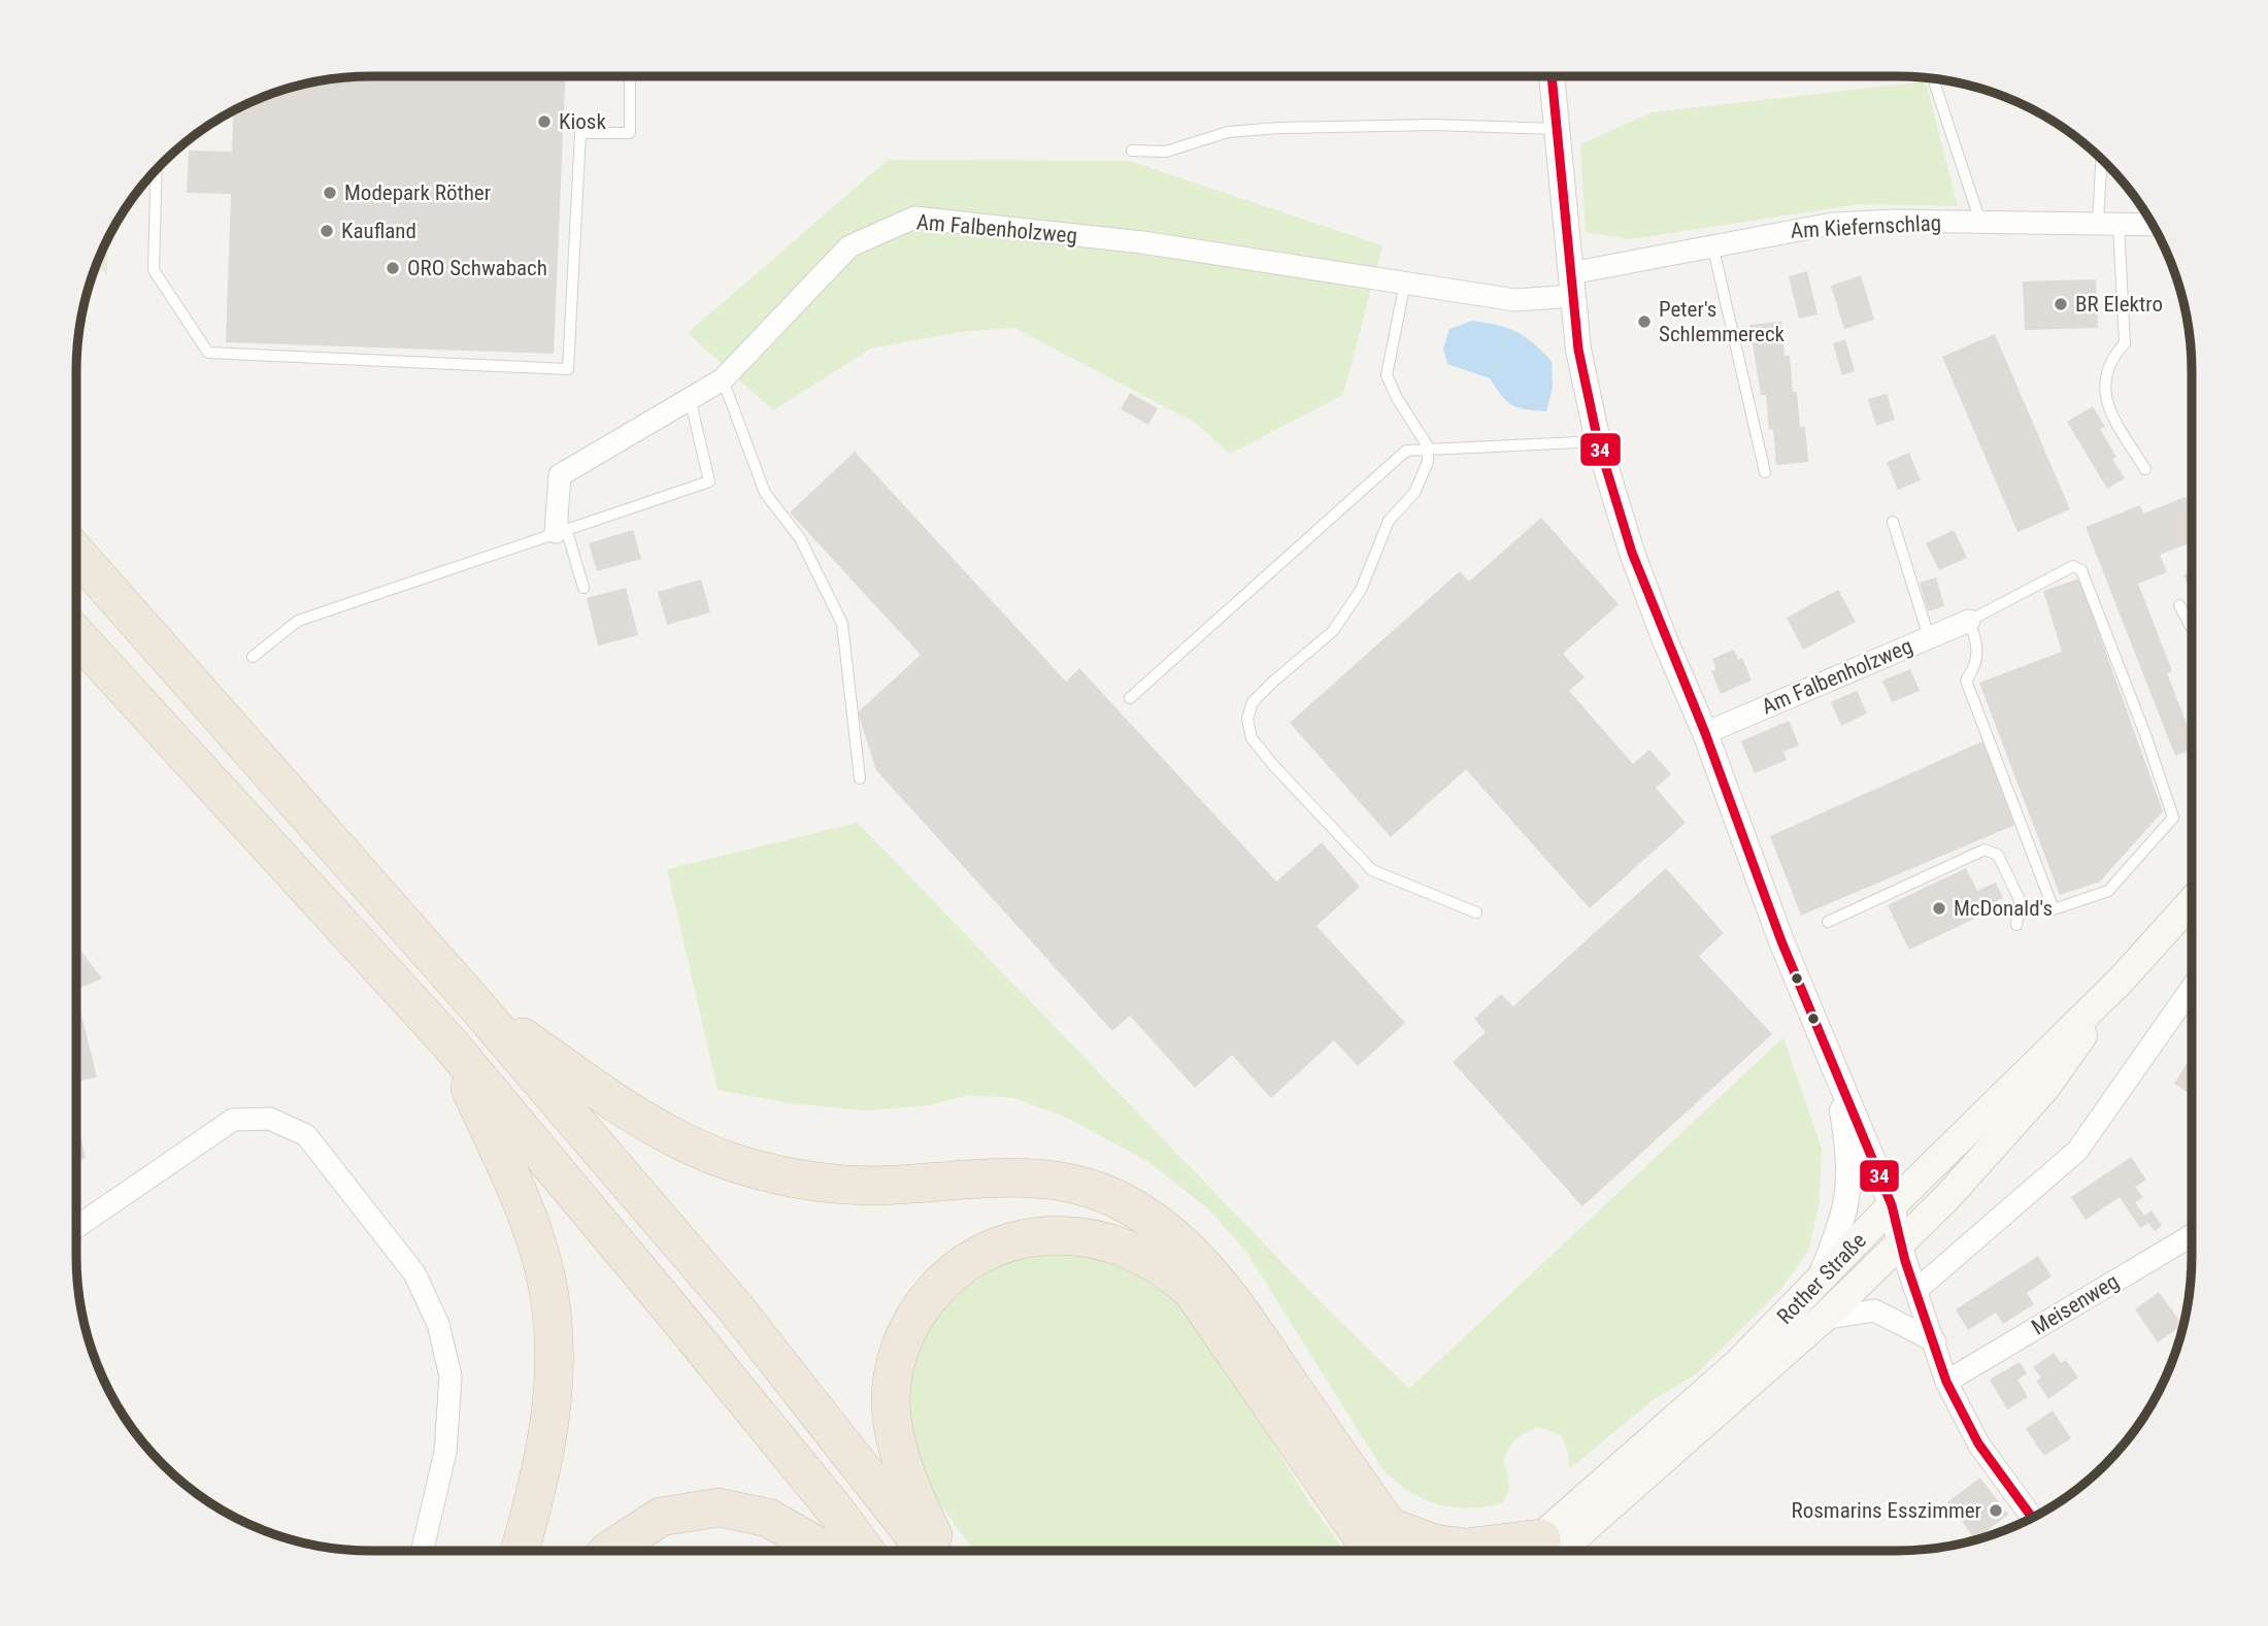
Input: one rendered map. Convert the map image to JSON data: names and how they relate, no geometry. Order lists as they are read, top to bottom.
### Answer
{
  "streets": {
    "main road": ["Rother Straße"],
    "street": ["Am Kiefernschlag", "Am Falbenholzweg", "Meisenweg"]
  },
  "crossings": [
    ["Am Kiefernschlag", "Am Falbenholzweg"]
  ],
  "places": [
    "Kiosk",
    "Modepark Röther",
    "Kaufland",
    "ORO Schwabach",
    "BR Elektro",
    "Peter's Schlemmereck",
    "McDonald's",
    "Rosmarins Esszimmer"
  ],
  "lines": ["transit line 34"]
}
